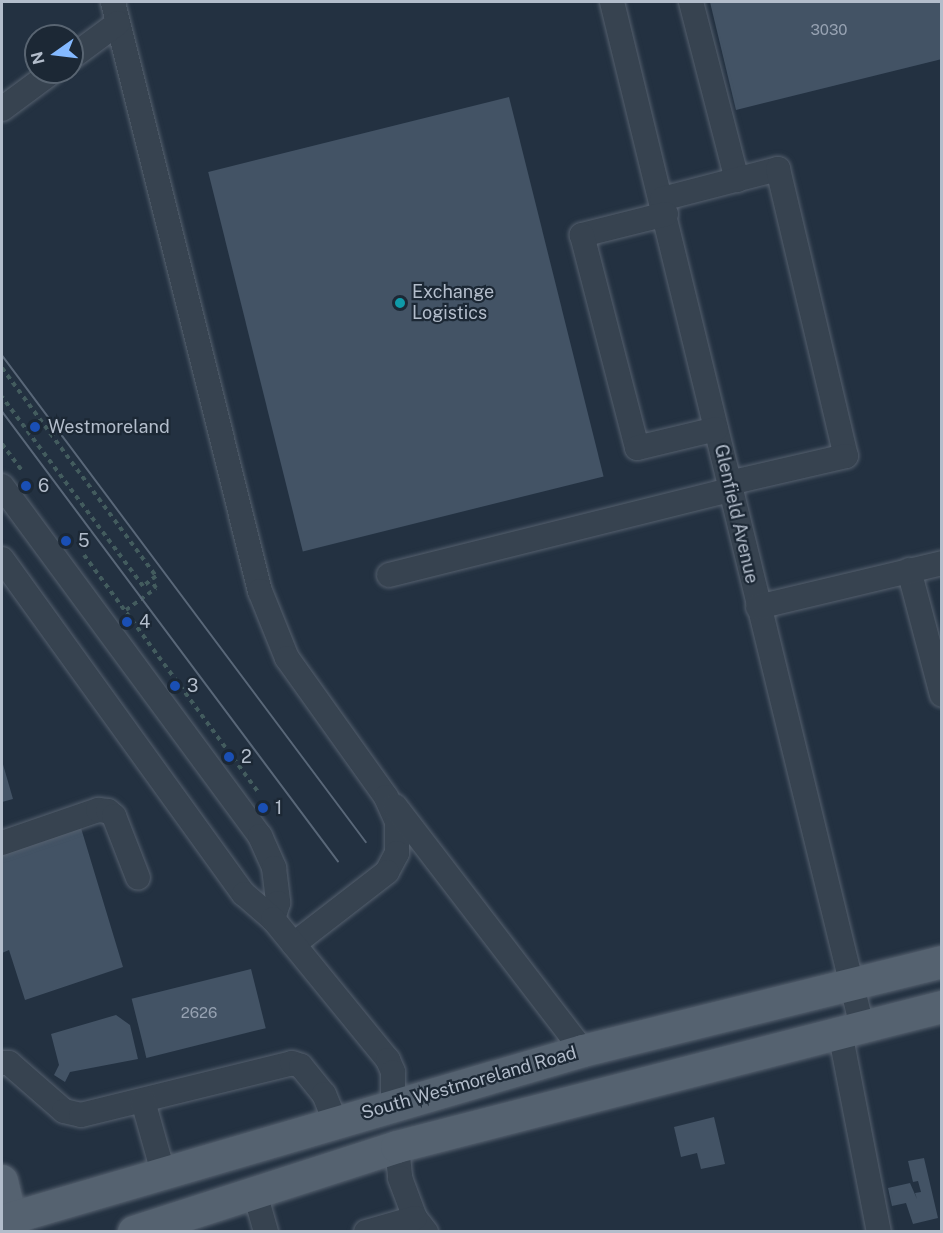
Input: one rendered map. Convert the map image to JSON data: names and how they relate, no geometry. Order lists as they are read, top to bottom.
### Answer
{
  "streets": {
    "main road": ["South Westmoreland Road"],
    "street": ["Glenfield Avenue"]
  },
  "crossings": [
    ["Glenfield Avenue", "South Westmoreland Road"]
  ],
  "places": [
    "Exchange Logistics",
    "Westmoreland",
    "6",
    "5",
    "4",
    "3",
    "2",
    "1"
  ],
  "house_numbers": ["3030", "2626"],
  "north": "left"
}
